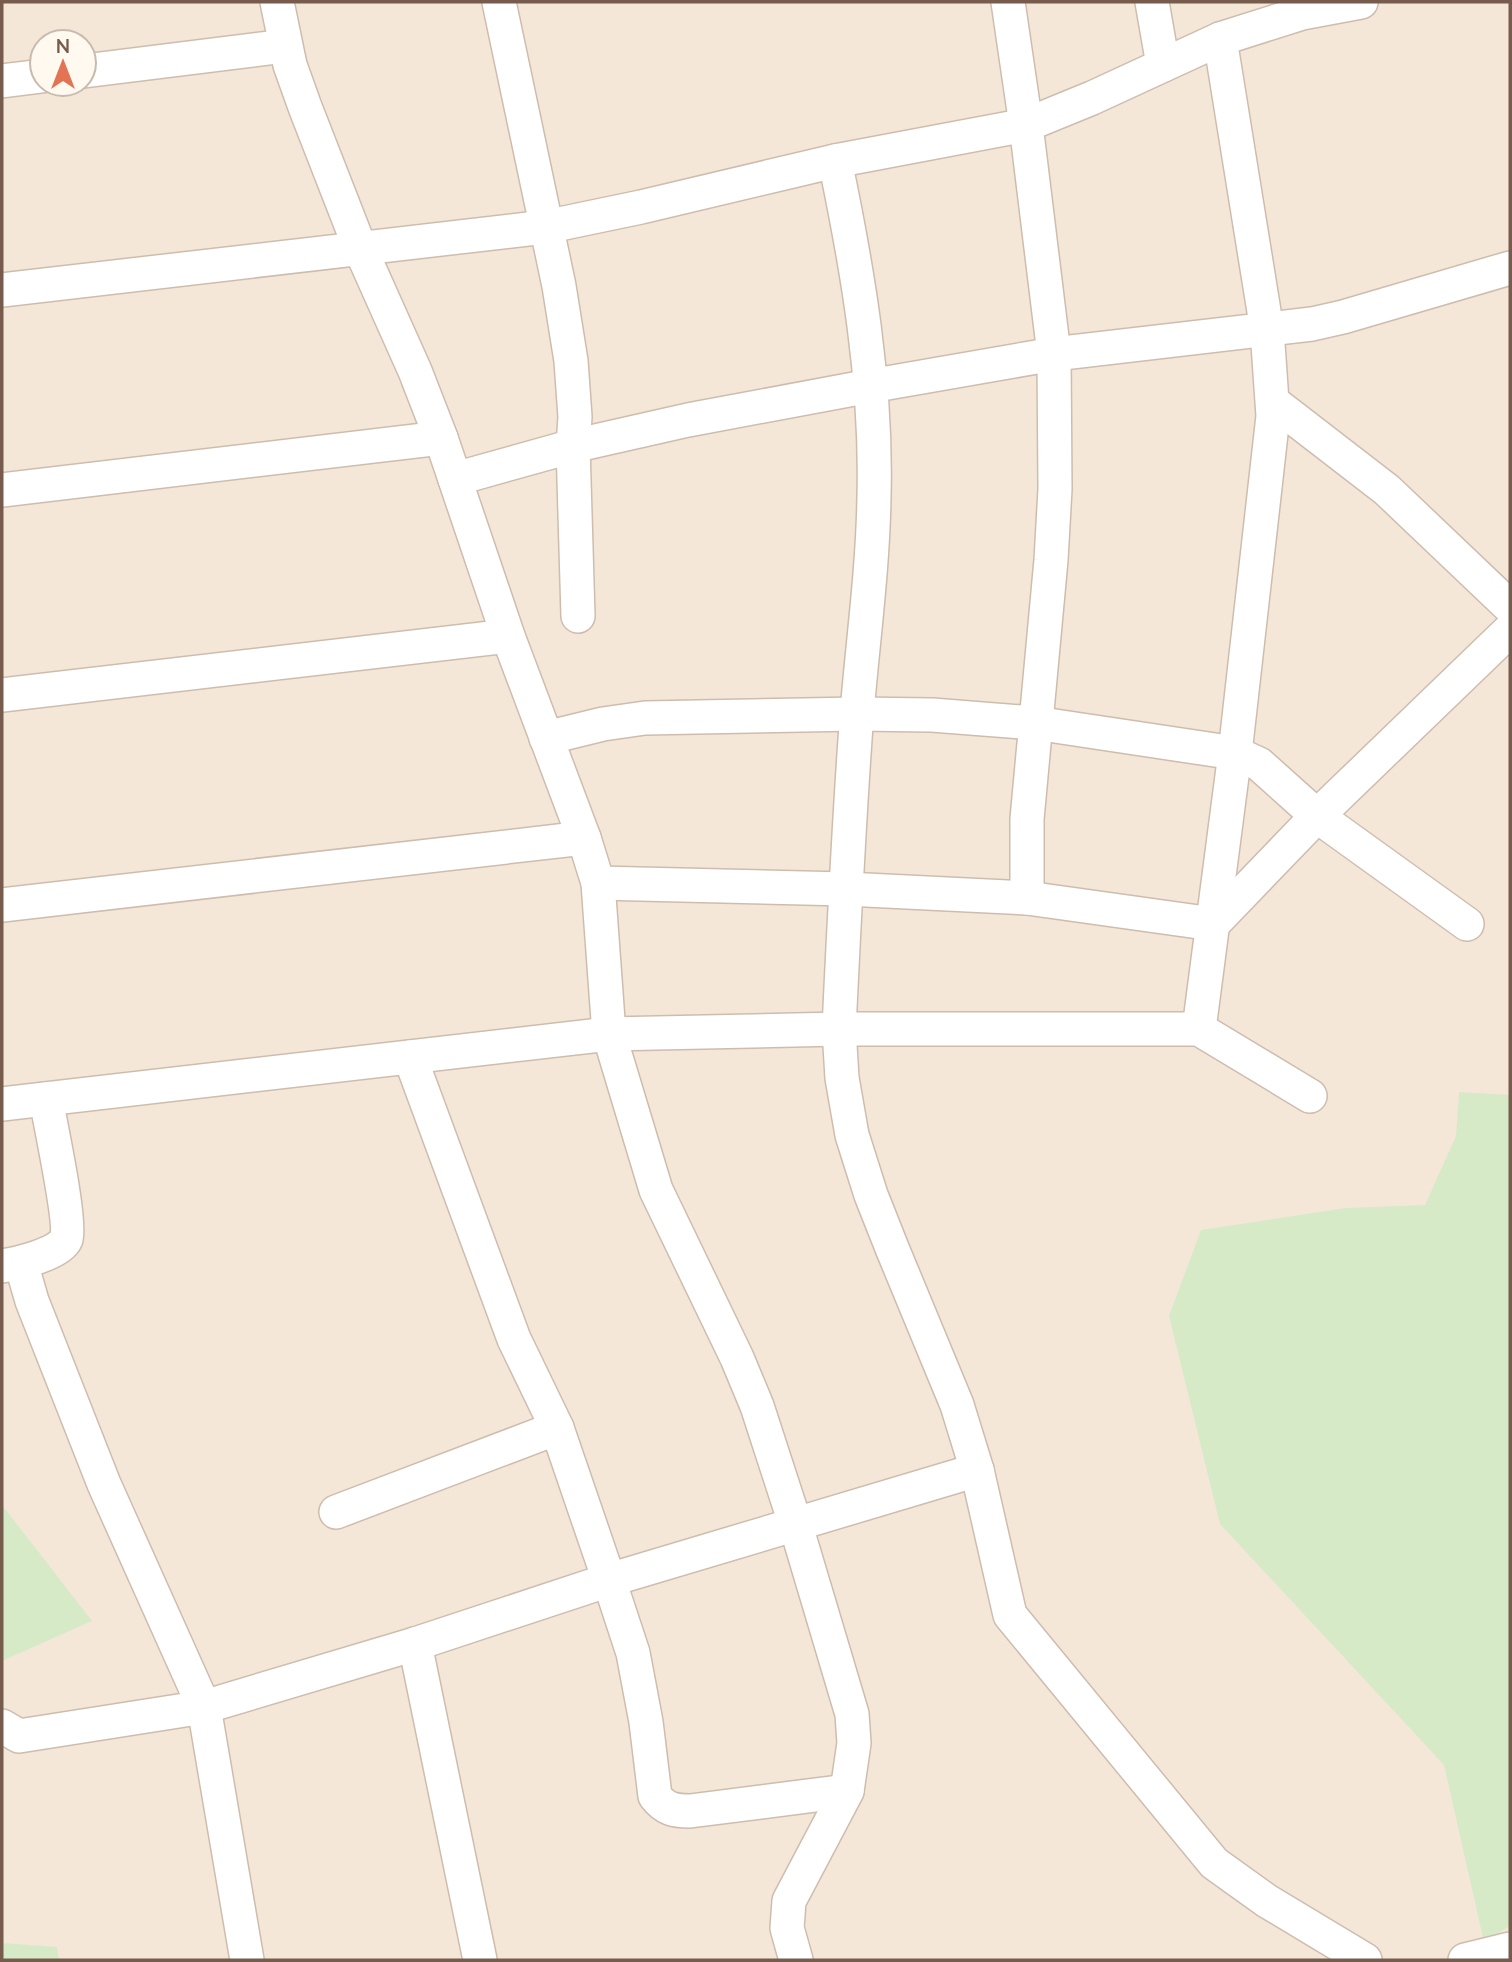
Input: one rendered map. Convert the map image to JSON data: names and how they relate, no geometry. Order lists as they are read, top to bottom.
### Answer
{
  "north": "top"
}
